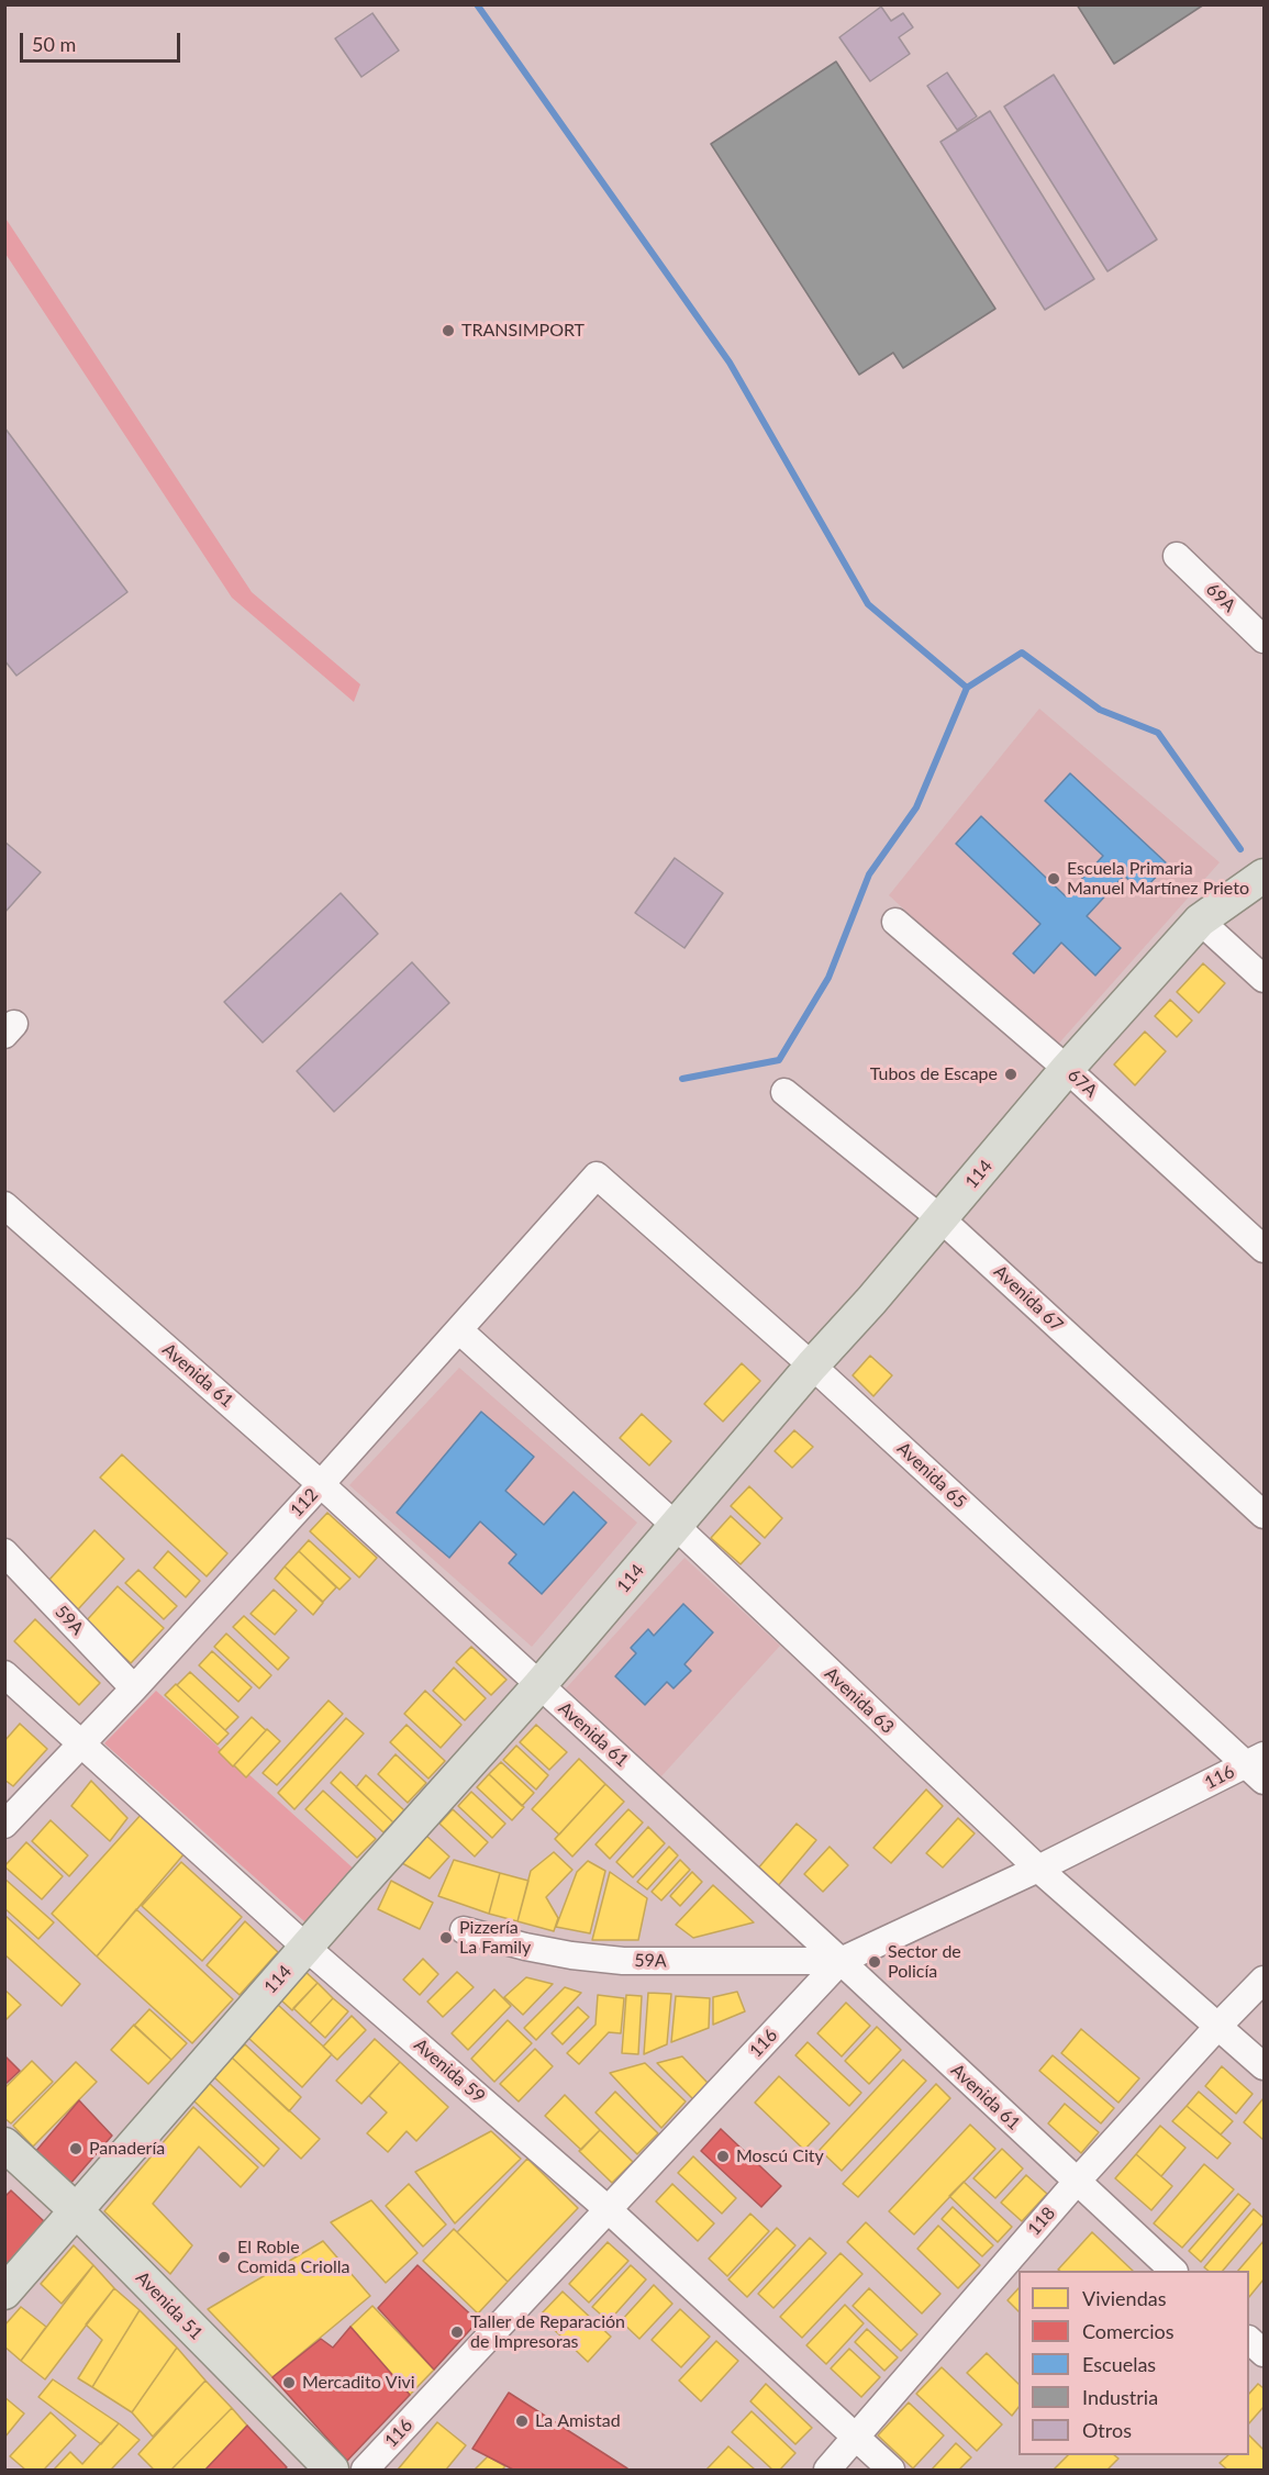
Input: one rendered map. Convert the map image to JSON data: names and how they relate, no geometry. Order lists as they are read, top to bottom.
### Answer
{
  "streets": {
    "main road": ["114", "Avenida 51"],
    "street": [
      "69A",
      "67A",
      "Avenida 67",
      "Avenida 61",
      "Avenida 65",
      "112",
      "59A",
      "Avenida 63",
      "116",
      "Avenida 59",
      "118"
    ]
  },
  "crossings": [
    ["67A", "114"],
    ["114", "Avenida 67"],
    ["114", "Avenida 61"],
    ["114", "Avenida 65"],
    ["114", "Avenida 63"],
    ["114", "Avenida 59"],
    ["114", "Avenida 51"],
    ["Avenida 61", "112"],
    ["Avenida 61", "59A"],
    ["Avenida 61", "116"],
    ["Avenida 61", "118"],
    ["Avenida 65", "112"],
    ["Avenida 65", "116"],
    ["112", "59A"],
    ["112", "Avenida 63"],
    ["112", "Avenida 59"],
    ["59A", "116"],
    ["Avenida 63", "116"],
    ["Avenida 63", "118"],
    ["116", "Avenida 59"],
    ["Avenida 59", "118"]
  ],
  "places": [
    "TRANSIMPORT",
    "Escuela Primaria Manuel Martínez Prieto",
    "Tubos de Escape",
    "Pizzería La Family",
    "Sector de Policía",
    "Panadería",
    "Moscú City",
    "El Roble Comida Criolla",
    "Taller de Reparación de Impresoras",
    "Mercadito Vivi",
    "La Amistad"
  ],
  "legend": [
    "Viviendas",
    "Comercios",
    "Escuelas",
    "Industria",
    "Otros"
  ],
  "scale_bar": "50 m"
}
